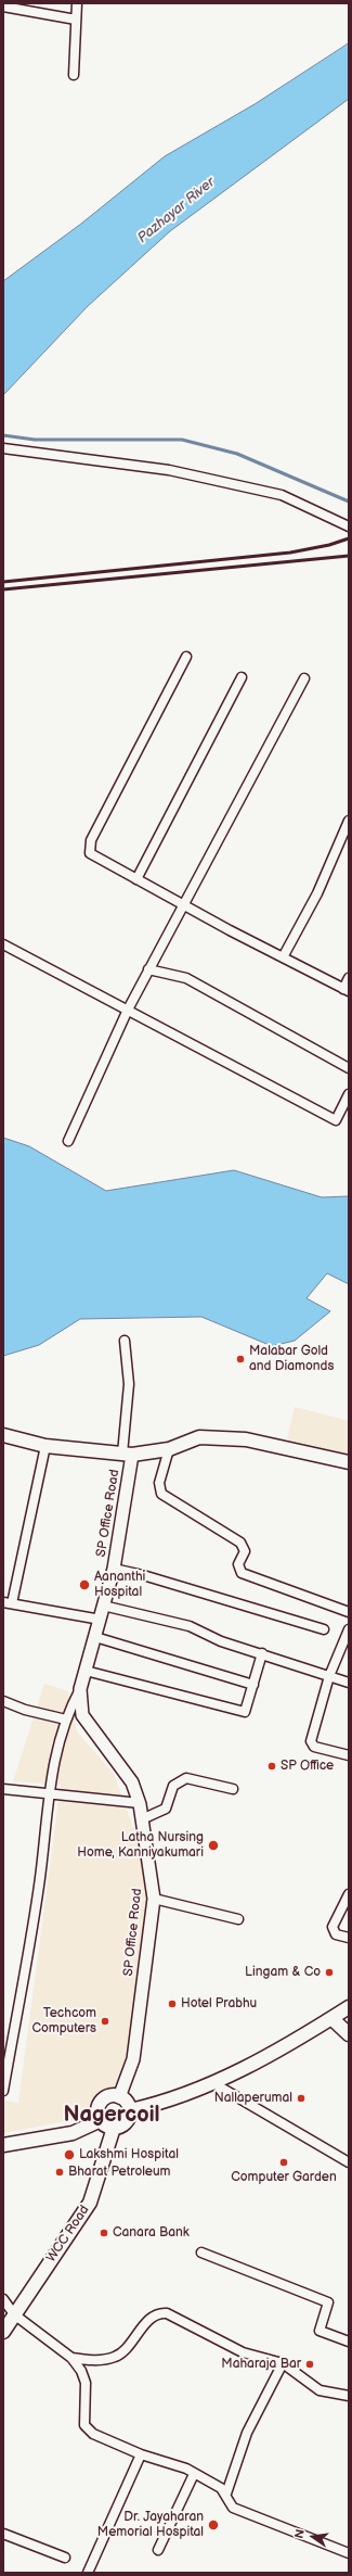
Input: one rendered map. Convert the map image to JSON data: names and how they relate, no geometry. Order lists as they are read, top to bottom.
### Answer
{
  "streets": {
    "main road": ["WCC Road"],
    "street": ["SP Office Road"]
  },
  "crossings": [
    ["SP Office Road", "WCC Road"]
  ],
  "districts": ["Nagercoil"],
  "water": ["Pazhayar River"],
  "places": [
    "Malabar Gold and Diamonds",
    "Aananthi Hospital",
    "SP Office",
    "Latha Nursing Home, Kanniyakumari",
    "Lingam & Co",
    "Hotel Prabhu",
    "Techcom Computers",
    "Nallaperumal",
    "Lakshmi Hospital",
    "Computer Garden",
    "Bharat Petroleum",
    "Canara Bank",
    "Maharaja Bar",
    "Dr. Jayaharan Memorial Hospital"
  ],
  "north": "left"
}
